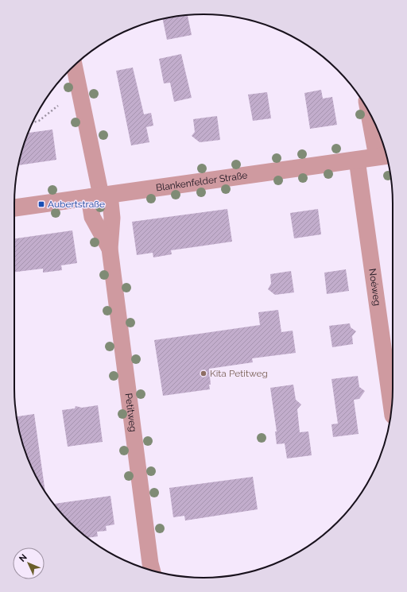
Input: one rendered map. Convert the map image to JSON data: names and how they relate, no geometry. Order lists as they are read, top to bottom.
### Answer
{
  "streets": {
    "street": ["Blankenfelder Straße", "Noéweg", "Petitweg"]
  },
  "crossings": [
    ["Blankenfelder Straße", "Noéweg"],
    ["Blankenfelder Straße", "Petitweg"]
  ],
  "places": {
    "transit": ["Aubertstraße"],
    "other": ["Kita Petitweg"]
  },
  "north": "top left"
}
